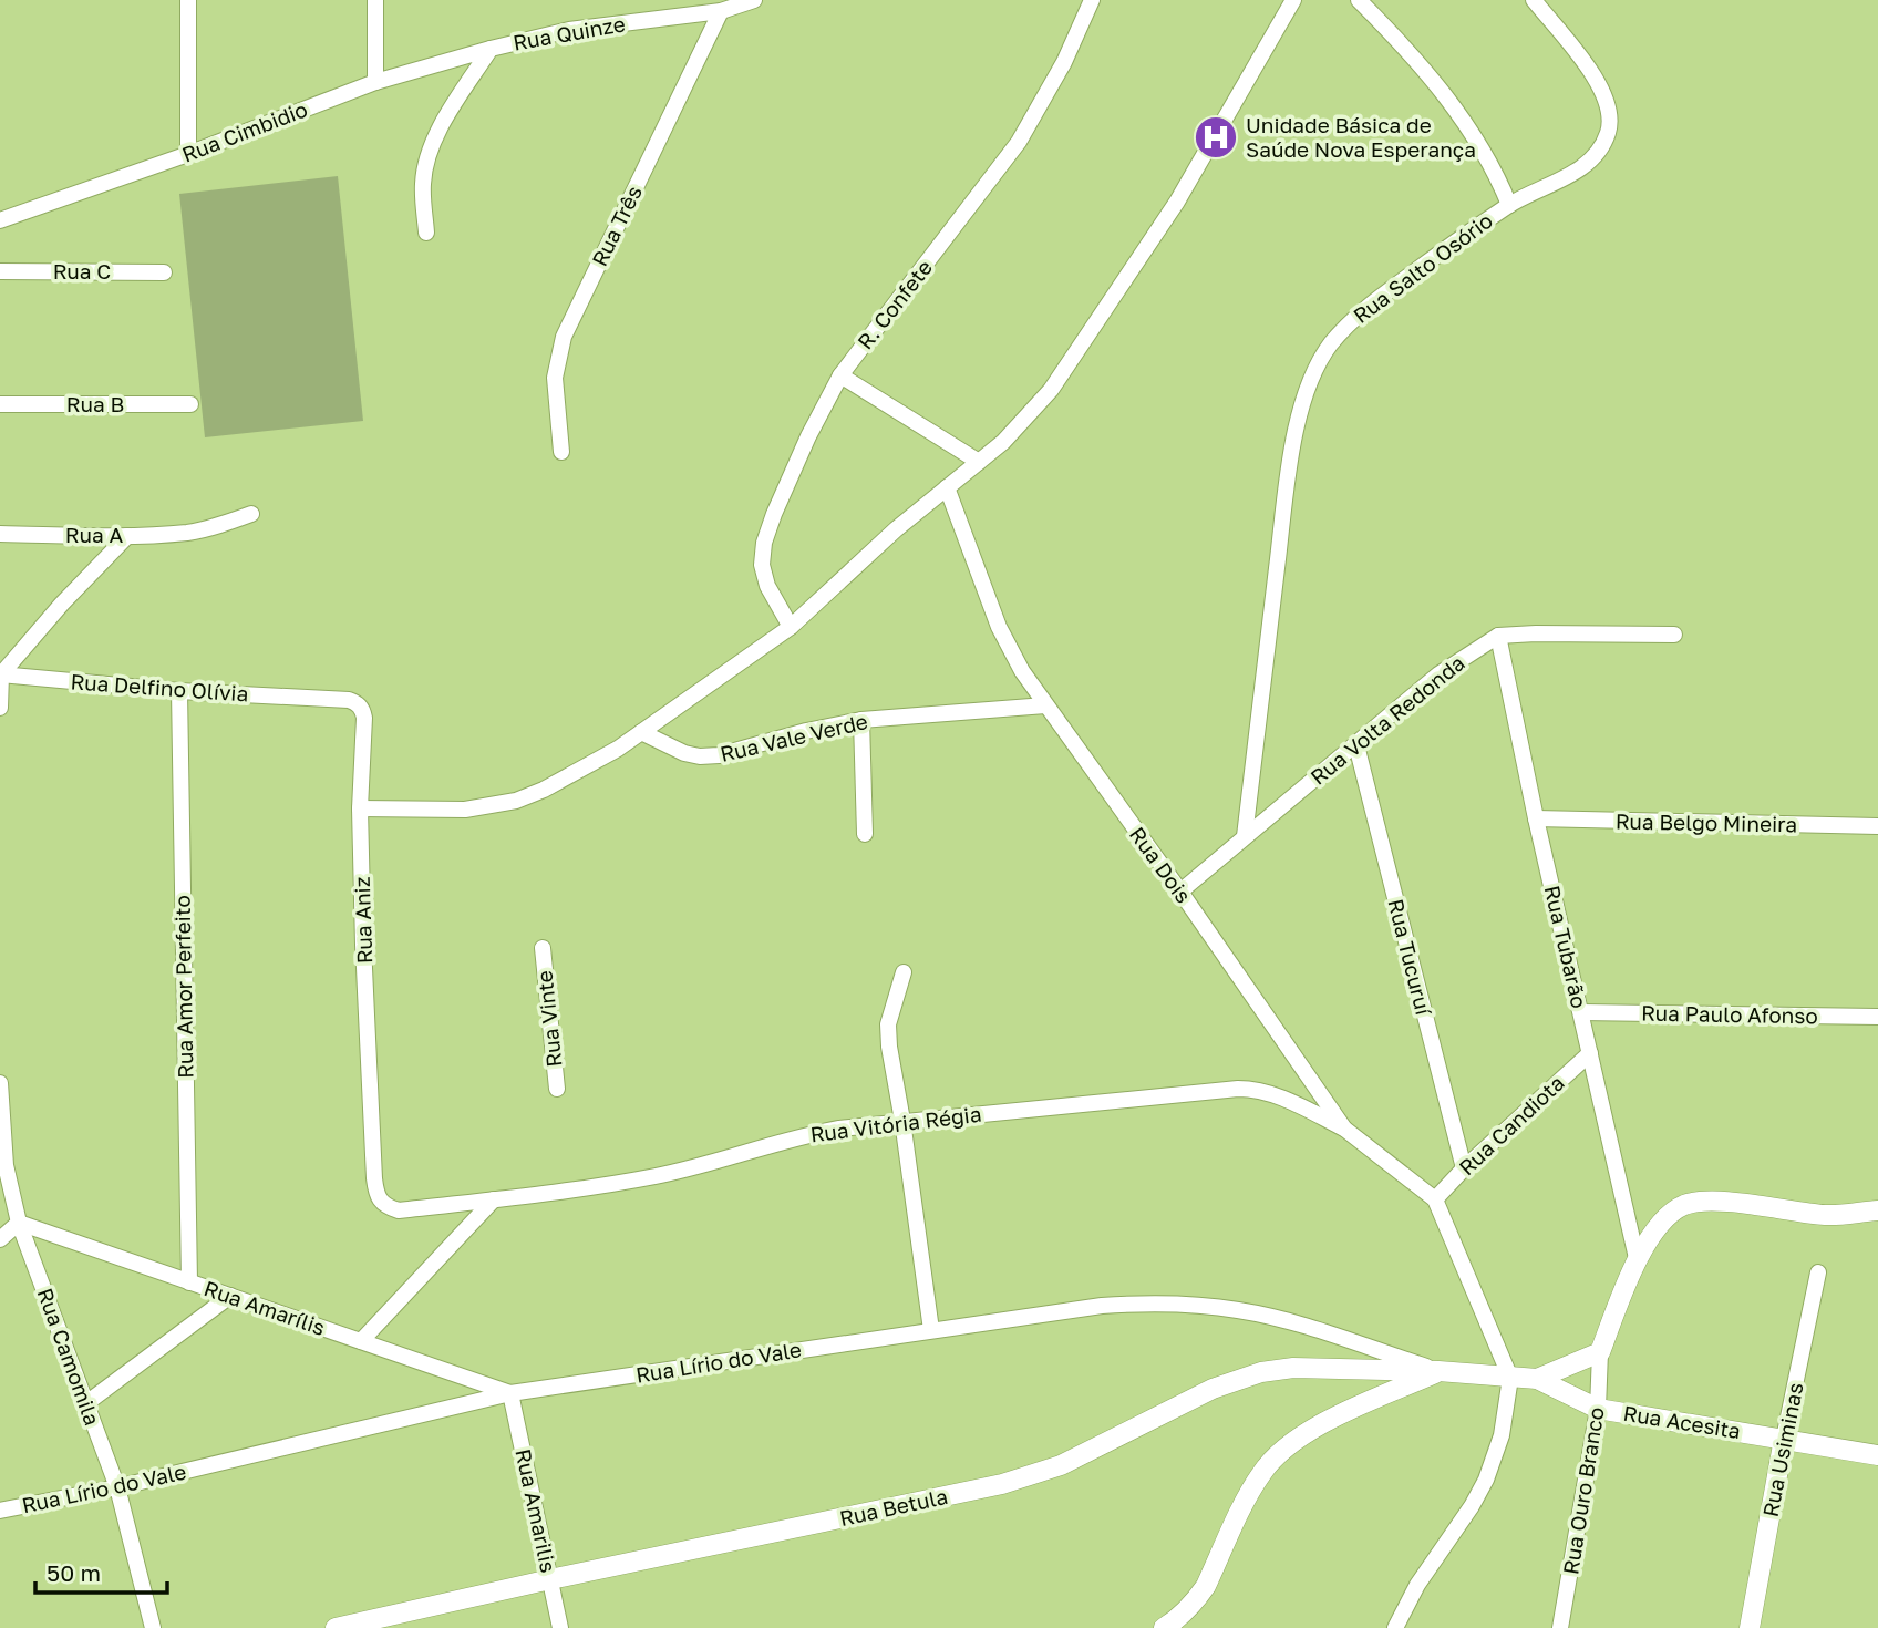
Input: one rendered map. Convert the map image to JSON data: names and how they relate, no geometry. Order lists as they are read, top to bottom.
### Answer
{
  "streets": {
    "street": [
      "Rua Quinze",
      "Rua Cimbidio",
      "Rua Três",
      "Rua Salto Osório",
      "Rua C",
      "R. Confete",
      "Rua B",
      "Rua A",
      "Rua Delfino Olívia",
      "Rua Volta Redonda",
      "Rua Vale Verde",
      "Rua Belgo Mineira",
      "Rua Dois",
      "Rua Aniz",
      "Rua Tubarão",
      "Rua Tucuruí",
      "Rua Amor Perfeito",
      "Rua Paulo Afonso",
      "Rua Vinte",
      "Rua Vitória Régia",
      "Rua Candiota",
      "Rua Amarílis",
      "Rua Camomila",
      "Rua Lírio do Vale",
      "Rua Acesita",
      "Rua Usiminas",
      "Rua Ouro Branco",
      "Rua Betula",
      "Rua Amarilis"
    ]
  },
  "crossings": [
    ["Rua Quinze", "Rua Cimbidio"],
    ["Rua Quinze", "Rua Três"],
    ["Rua Salto Osório", "Rua Volta Redonda"],
    ["Rua Delfino Olívia", "Rua Aniz"],
    ["Rua Delfino Olívia", "Rua Amor Perfeito"],
    ["Rua Volta Redonda", "Rua Dois"],
    ["Rua Volta Redonda", "Rua Tubarão"],
    ["Rua Volta Redonda", "Rua Tucuruí"],
    ["Rua Vale Verde", "Rua Dois"],
    ["Rua Belgo Mineira", "Rua Tubarão"],
    ["Rua Dois", "Rua Vitória Régia"],
    ["Rua Dois", "Rua Candiota"],
    ["Rua Aniz", "Rua Vitória Régia"],
    ["Rua Tubarão", "Rua Paulo Afonso"],
    ["Rua Tubarão", "Rua Candiota"],
    ["Rua Tubarão", "Rua Ouro Branco"],
    ["Rua Tucuruí", "Rua Candiota"],
    ["Rua Amor Perfeito", "Rua Amarílis"],
    ["Rua Amarílis", "Rua Camomila"],
    ["Rua Amarílis", "Rua Lírio do Vale"],
    ["Rua Amarílis", "Rua Amarilis"],
    ["Rua Camomila", "Rua Lírio do Vale"],
    ["Rua Lírio do Vale", "Rua Betula"],
    ["Rua Lírio do Vale", "Rua Amarilis"],
    ["Rua Acesita", "Rua Usiminas"],
    ["Rua Acesita", "Rua Ouro Branco"],
    ["Rua Betula", "Rua Amarilis"]
  ],
  "places": {
    "hospital": ["Unidade Básica de Saúde Nova Esperança"]
  },
  "scale_bar": "50 m"
}
